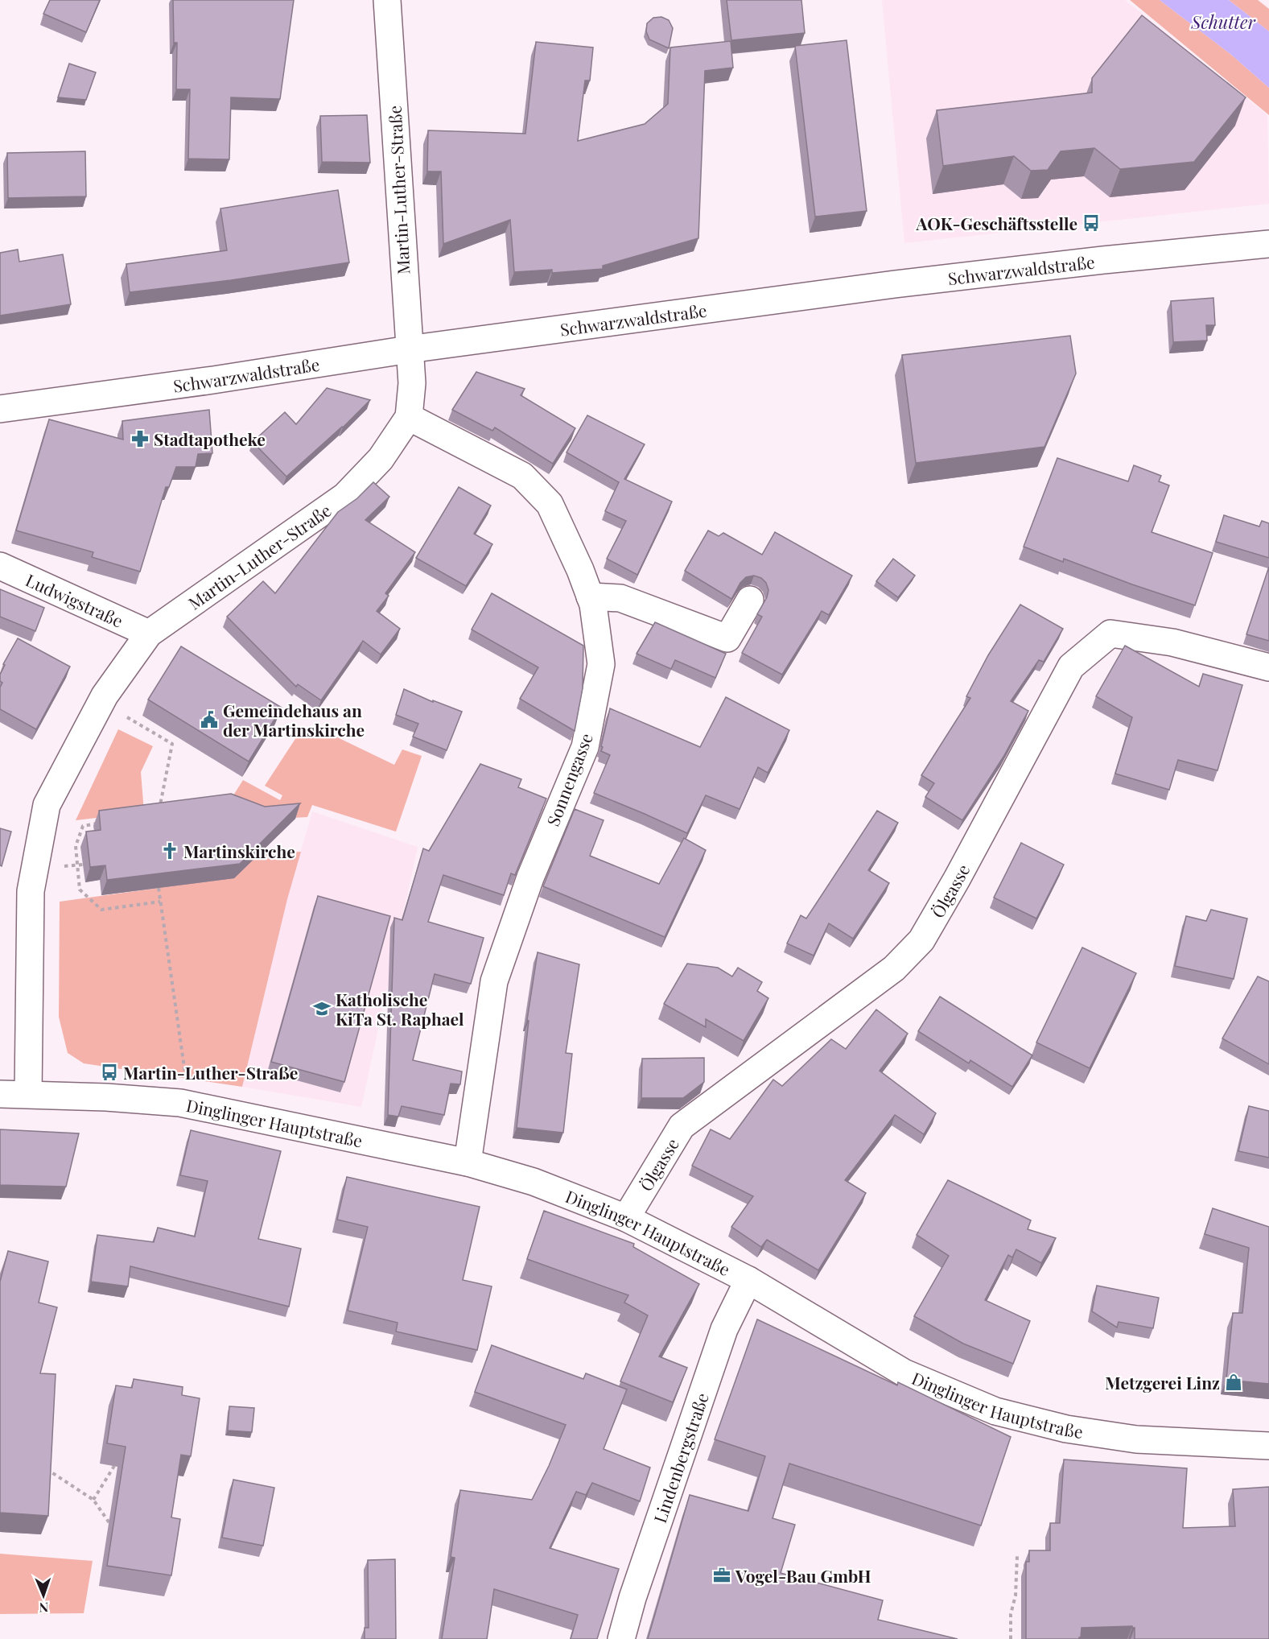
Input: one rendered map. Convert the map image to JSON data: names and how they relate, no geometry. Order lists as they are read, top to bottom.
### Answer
{
  "streets": {
    "street": [
      "Martin-Luther-Straße",
      "Schwarzwaldstraße",
      "Ludwigstraße",
      "Sonnengasse",
      "Ölgasse",
      "Dinglinger Hauptstraße",
      "Lindenbergstraße"
    ]
  },
  "crossings": [
    ["Martin-Luther-Straße", "Schwarzwaldstraße"],
    ["Martin-Luther-Straße", "Ludwigstraße"],
    ["Martin-Luther-Straße", "Sonnengasse"],
    ["Martin-Luther-Straße", "Dinglinger Hauptstraße"],
    ["Sonnengasse", "Dinglinger Hauptstraße"],
    ["Ölgasse", "Dinglinger Hauptstraße"],
    ["Dinglinger Hauptstraße", "Lindenbergstraße"]
  ],
  "water": ["Schutter"],
  "places": {
    "bus stop": ["AOK-Geschäftsstelle", "Martin-Luther-Straße"],
    "pharmacy": ["Stadtapotheke"],
    "public building": ["Gemeindehaus an der Martinskirche"],
    "church": ["Martinskirche"],
    "school or university": ["Katholische KiTa St. Raphael"],
    "shop": ["Metzgerei Linz"],
    "office": ["Vogel-Bau GmbH"]
  },
  "north": "bottom"
}
